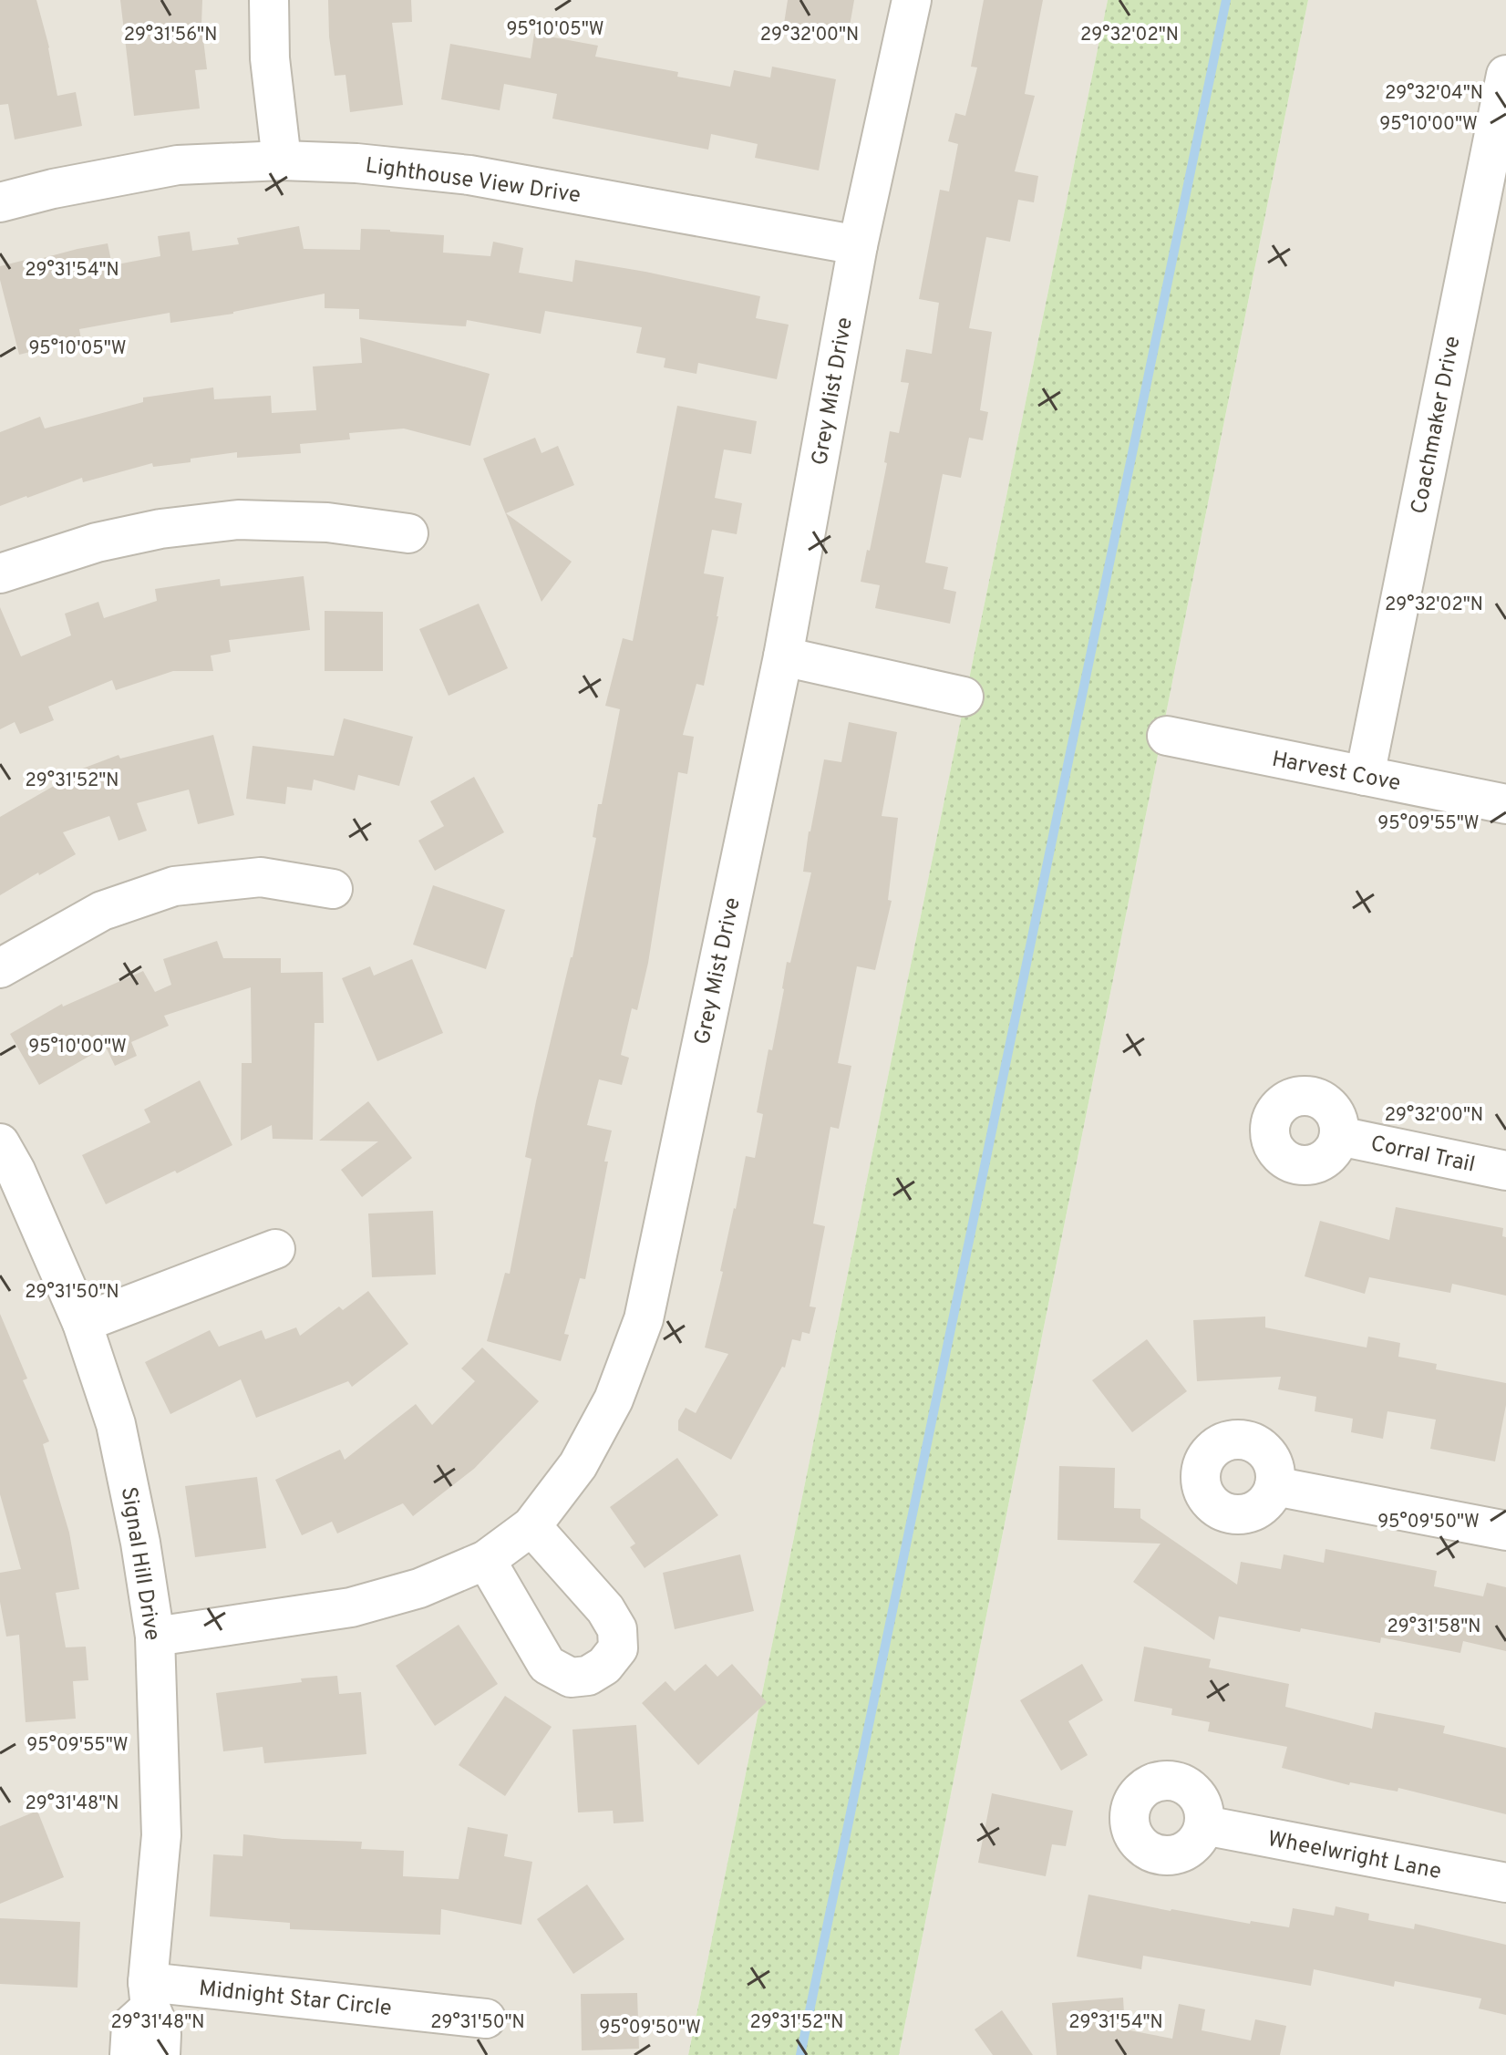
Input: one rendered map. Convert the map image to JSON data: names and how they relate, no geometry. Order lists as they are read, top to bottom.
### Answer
{
  "streets": {
    "street": [
      "Lighthouse View Drive",
      "Grey Mist Drive",
      "Coachmaker Drive",
      "Harvest Cove",
      "Corral Trail",
      "Signal Hill Drive",
      "Wheelwright Lane",
      "Midnight Star Circle"
    ]
  },
  "crossings": [
    ["Lighthouse View Drive", "Grey Mist Drive"],
    ["Grey Mist Drive", "Signal Hill Drive"],
    ["Coachmaker Drive", "Harvest Cove"],
    ["Signal Hill Drive", "Midnight Star Circle"]
  ],
  "coordinates": [
    "95°10'05\"W",
    "29°31'56\"N",
    "29°32'00\"N",
    "29°32'02\"N",
    "29°32'04\"N",
    "95°10'00\"W",
    "29°31'54\"N",
    "29°31'52\"N",
    "95°09'55\"W",
    "29°31'50\"N",
    "95°09'50\"W",
    "29°31'58\"N",
    "29°31'48\"N"
  ]
}
